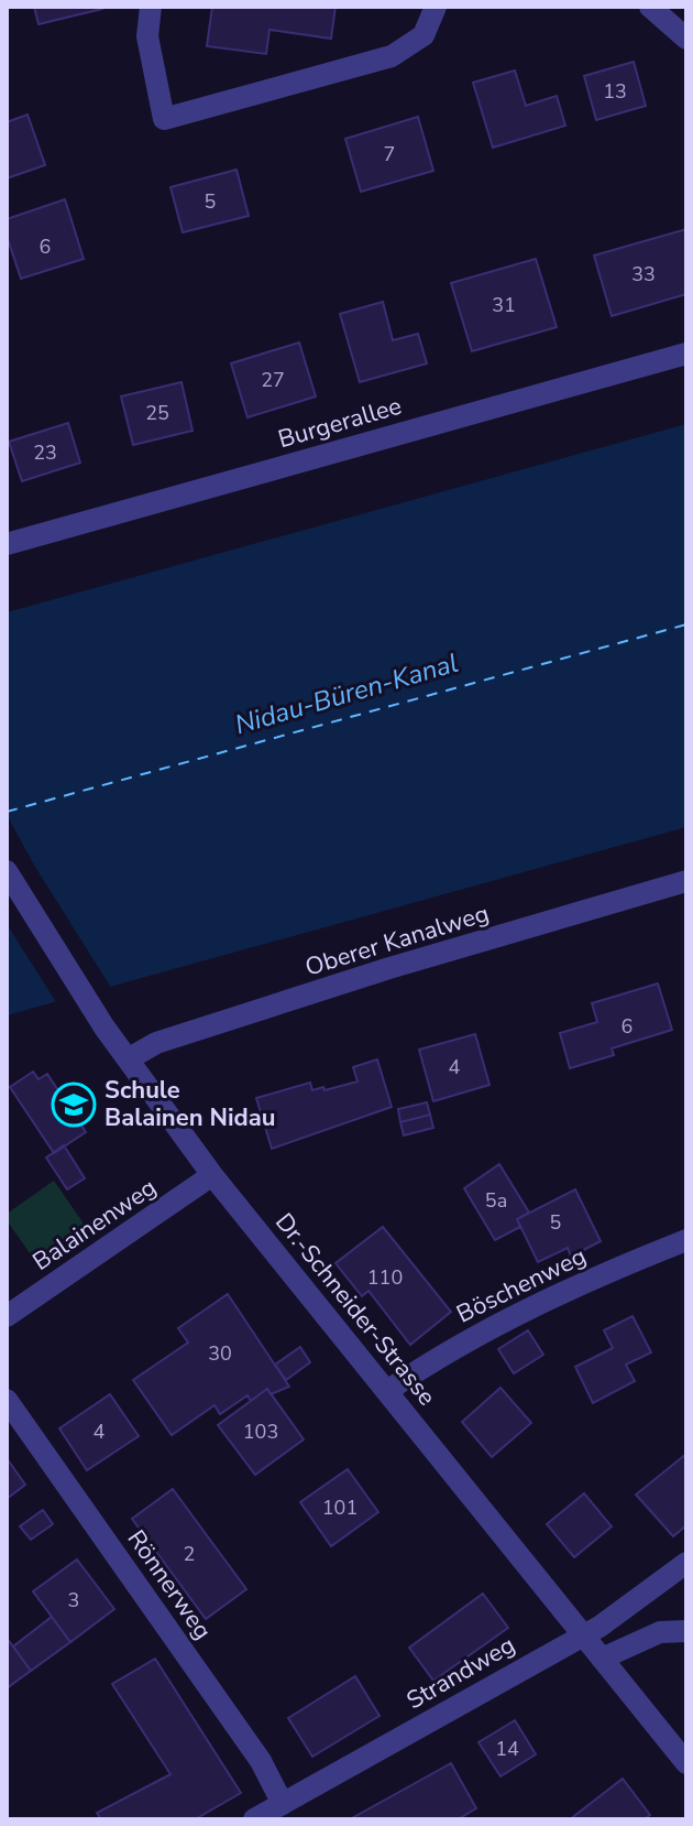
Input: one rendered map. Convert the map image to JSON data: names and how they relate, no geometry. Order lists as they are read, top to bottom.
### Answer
{
  "streets": {
    "street": [
      "Burgerallee",
      "Oberer Kanalweg",
      "Balainenweg",
      "Böschenweg",
      "Dr.-Schneider-Strasse",
      "Rönnerweg",
      "Strandweg"
    ]
  },
  "crossings": [
    ["Oberer Kanalweg", "Dr.-Schneider-Strasse"],
    ["Balainenweg", "Dr.-Schneider-Strasse"],
    ["Böschenweg", "Dr.-Schneider-Strasse"],
    ["Dr.-Schneider-Strasse", "Strandweg"],
    ["Rönnerweg", "Strandweg"]
  ],
  "water": ["Nidau-Büren-Kanal"],
  "places": {
    "school or university": ["Schule Balainen Nidau"]
  },
  "house_numbers": [
    "13",
    "7",
    "5",
    "6",
    "33",
    "31",
    "27",
    "25",
    "23",
    "6",
    "4",
    "5a",
    "5",
    "110",
    "30",
    "4",
    "103",
    "101",
    "2",
    "3",
    "14"
  ]
}
